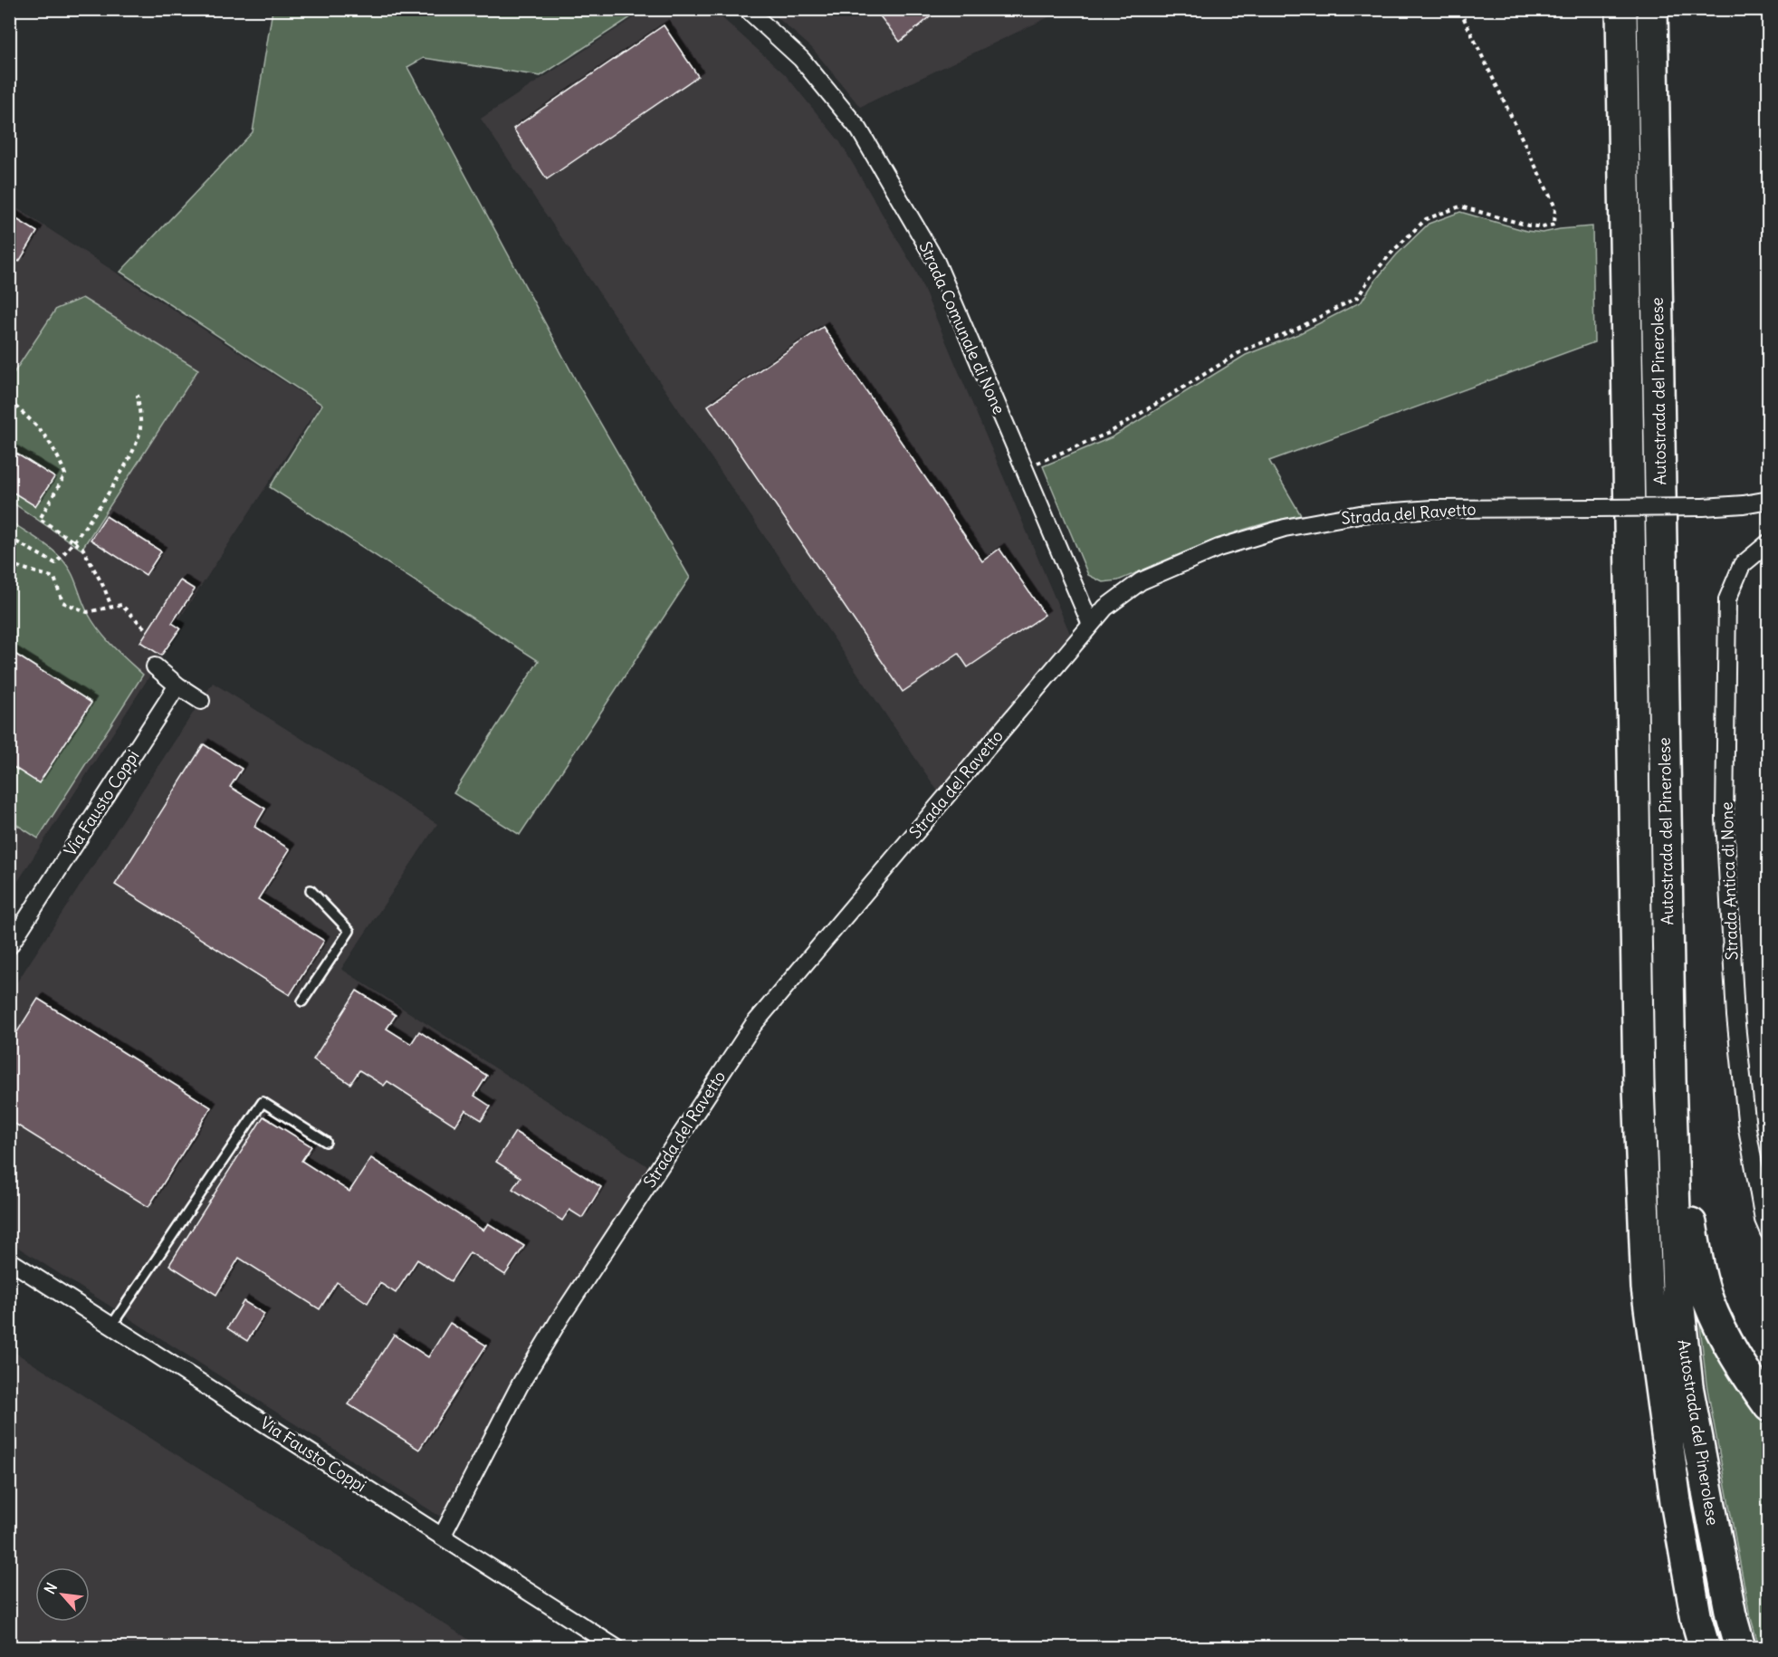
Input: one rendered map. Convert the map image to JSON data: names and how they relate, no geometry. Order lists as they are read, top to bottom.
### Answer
{
  "streets": {
    "highway": ["Autostrada del Pinerolese"],
    "street": [
      "Strada Comunale di None",
      "Strada del Ravetto",
      "Via Fausto Coppi",
      "Strada Antica di None"
    ]
  },
  "crossings": [
    ["Strada Comunale di None", "Strada del Ravetto"],
    ["Strada del Ravetto", "Via Fausto Coppi"]
  ],
  "north": "top left"
}
